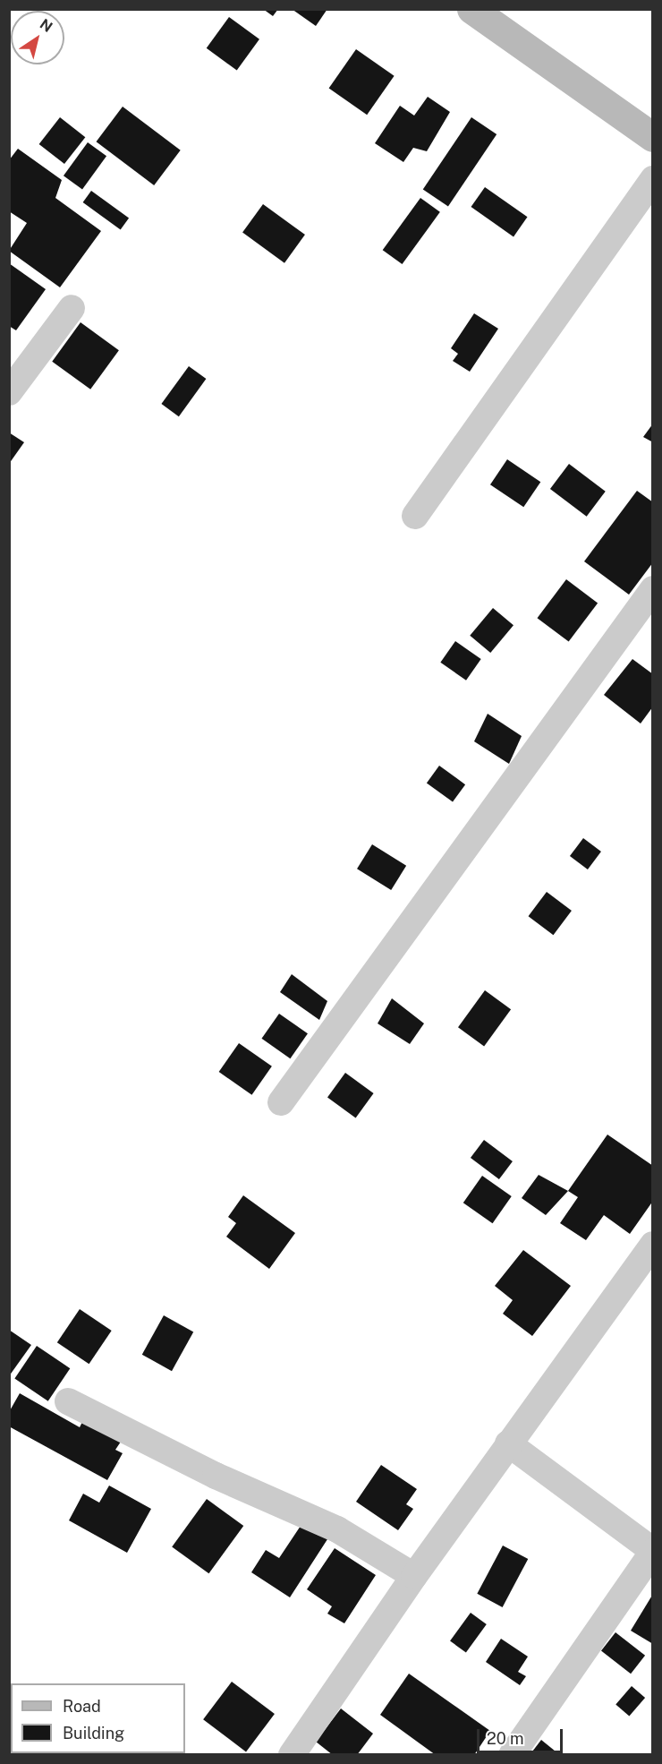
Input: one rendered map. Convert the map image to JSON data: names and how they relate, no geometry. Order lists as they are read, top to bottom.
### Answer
{
  "legend": ["Road", "Building"],
  "scale_bar": "20 m",
  "north": "top right"
}
